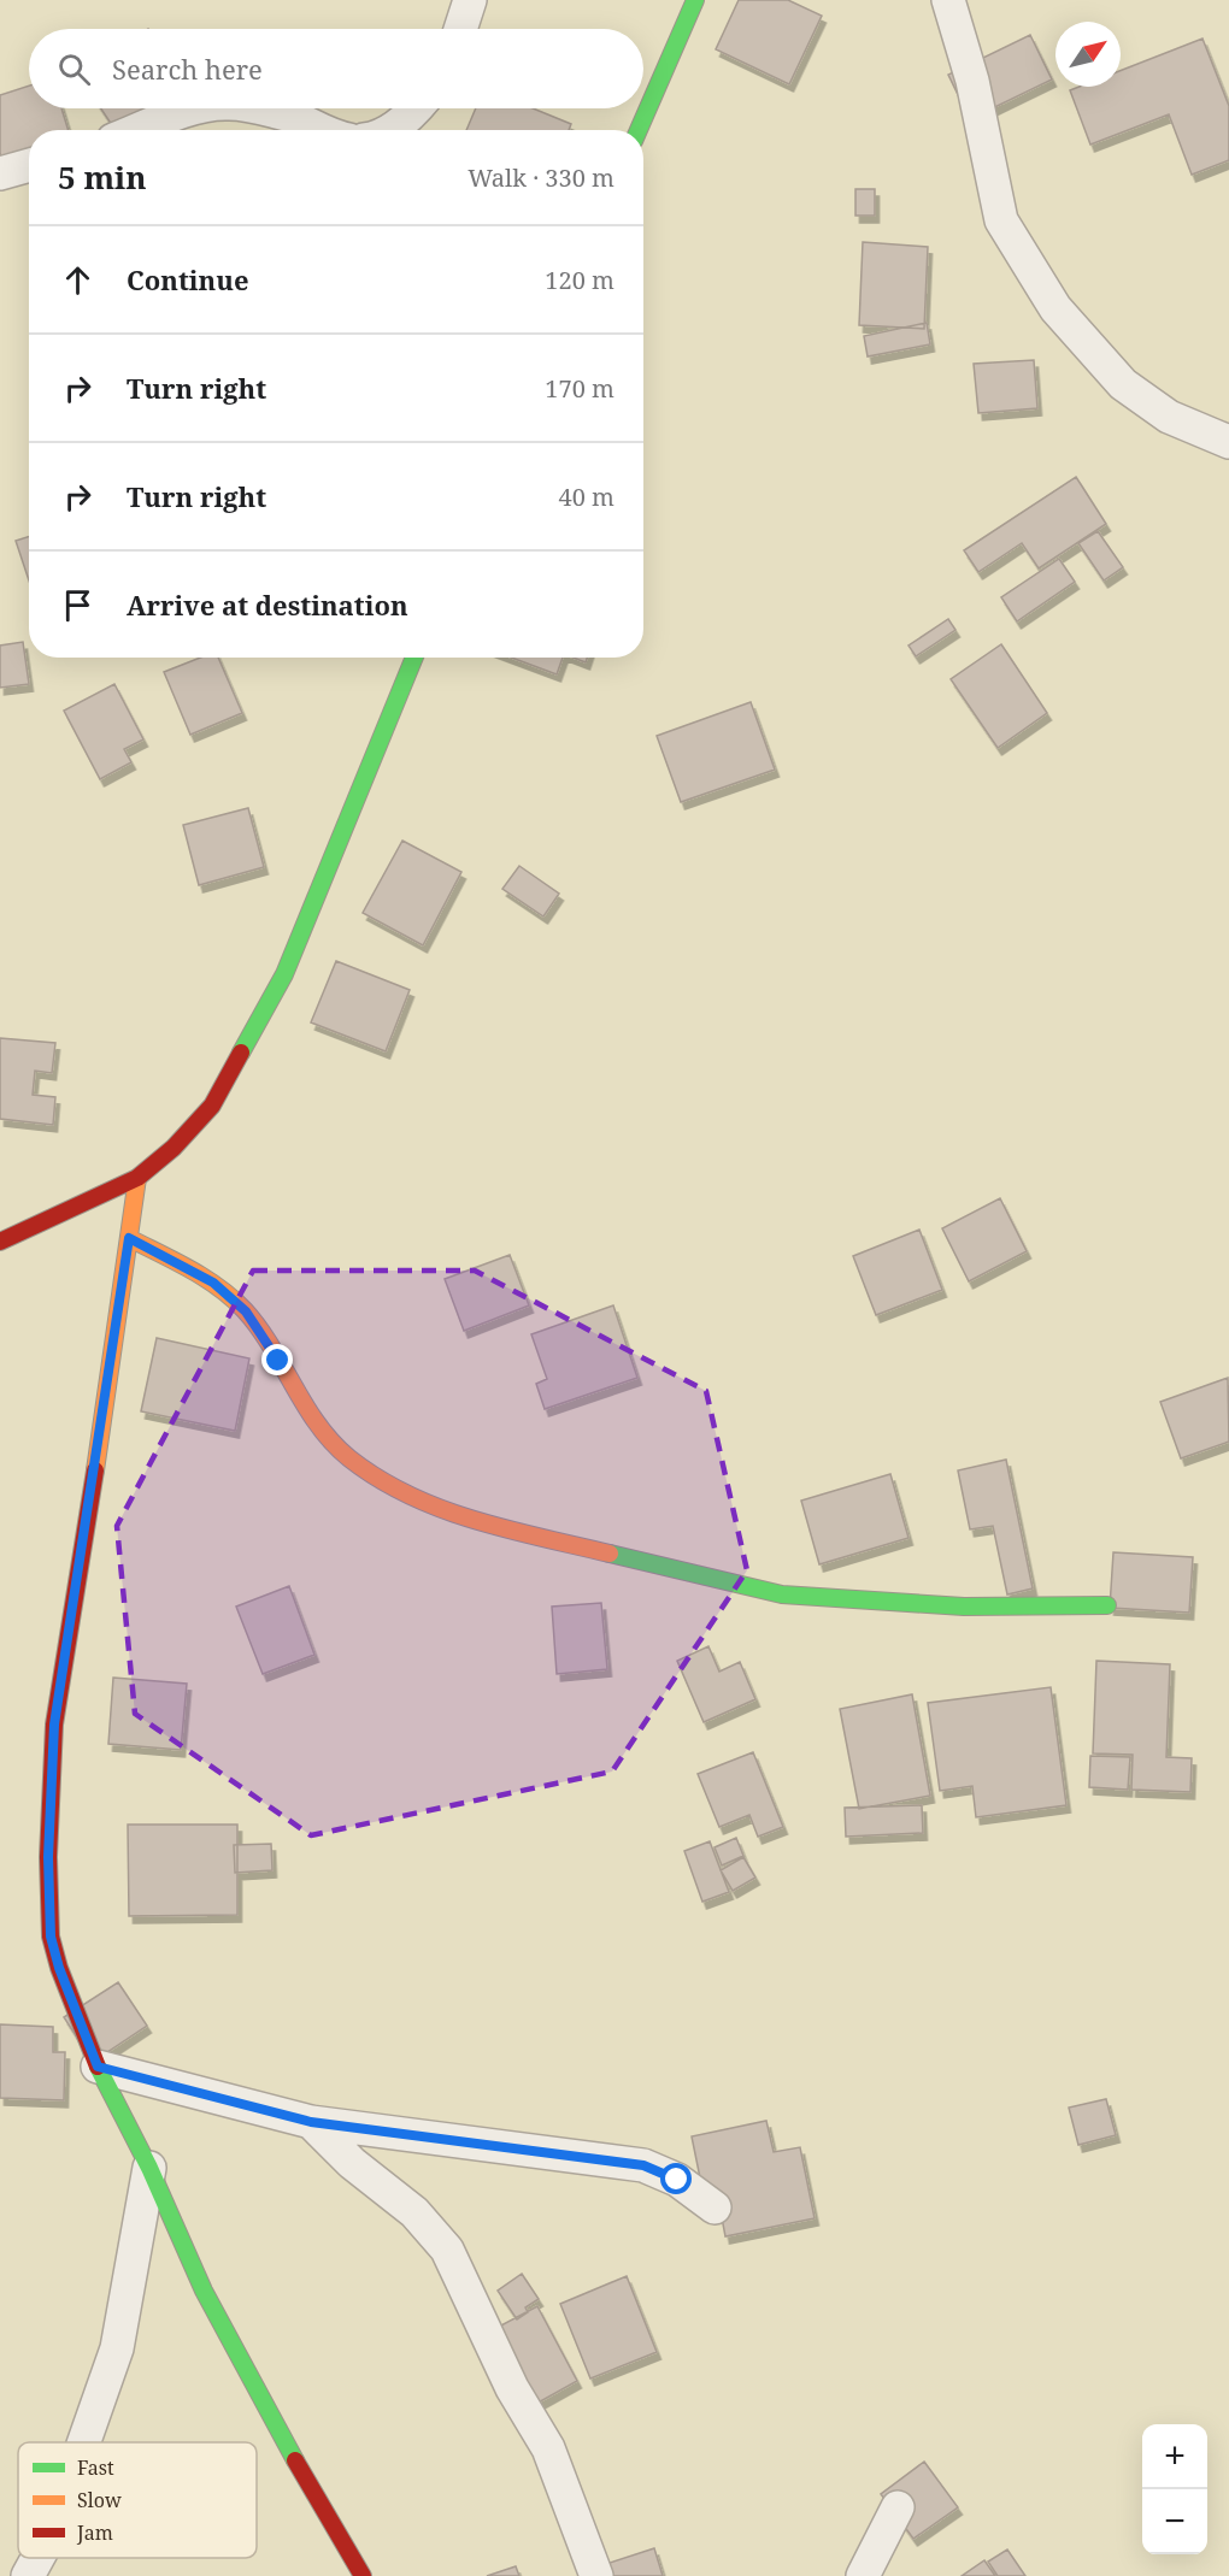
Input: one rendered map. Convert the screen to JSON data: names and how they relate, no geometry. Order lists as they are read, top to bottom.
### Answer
{
  "legend": ["Fast", "Slow", "Jam"],
  "north": "top right",
  "page": {
    "search": "Search here",
    "heading": ["5 min", "Walk · 330 m"],
    "list": [
      ["Continue", "120 m"],
      ["Turn right", "170 m"],
      ["Turn right", "40 m"],
      "Arrive at destination"
    ],
    "map_buttons": ["+", "−"]
  }
}
